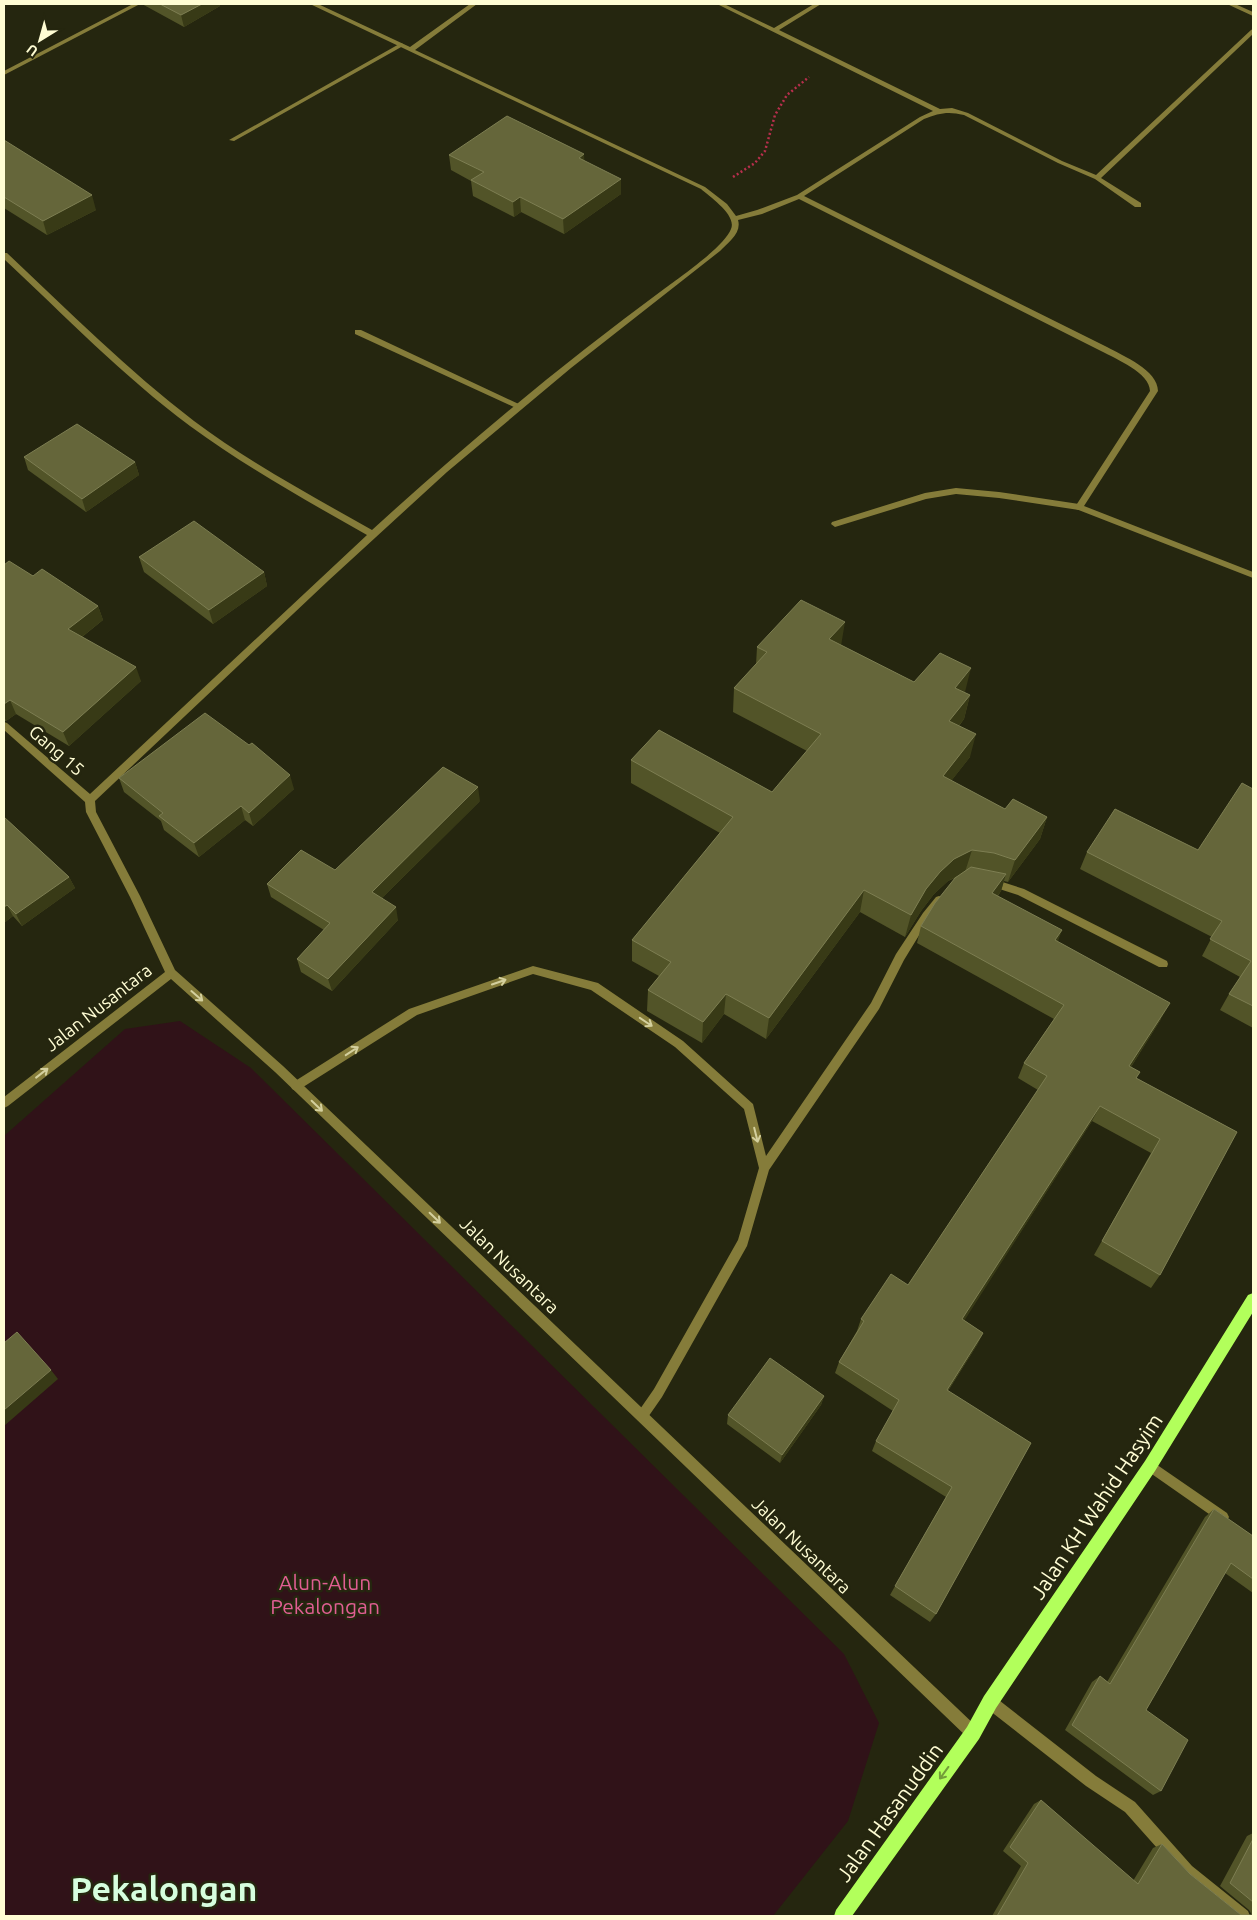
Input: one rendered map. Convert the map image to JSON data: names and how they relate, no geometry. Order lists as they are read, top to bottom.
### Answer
{
  "streets": {
    "main road": ["Jalan KH Wahid Hasyim", "Jalan Hasanuddin"],
    "street": ["Gang 15", "Jalan Nusantara"]
  },
  "crossings": [
    ["Jalan Nusantara", "Jalan KH Wahid Hasyim"],
    ["Jalan Nusantara", "Jalan Hasanuddin"],
    ["Jalan KH Wahid Hasyim", "Jalan Hasanuddin"]
  ],
  "one_way": ["Jalan Nusantara", "Jalan Hasanuddin"],
  "districts": ["Pekalongan"],
  "parks": ["Alun-Alun Pekalongan"],
  "north": "bottom left"
}
